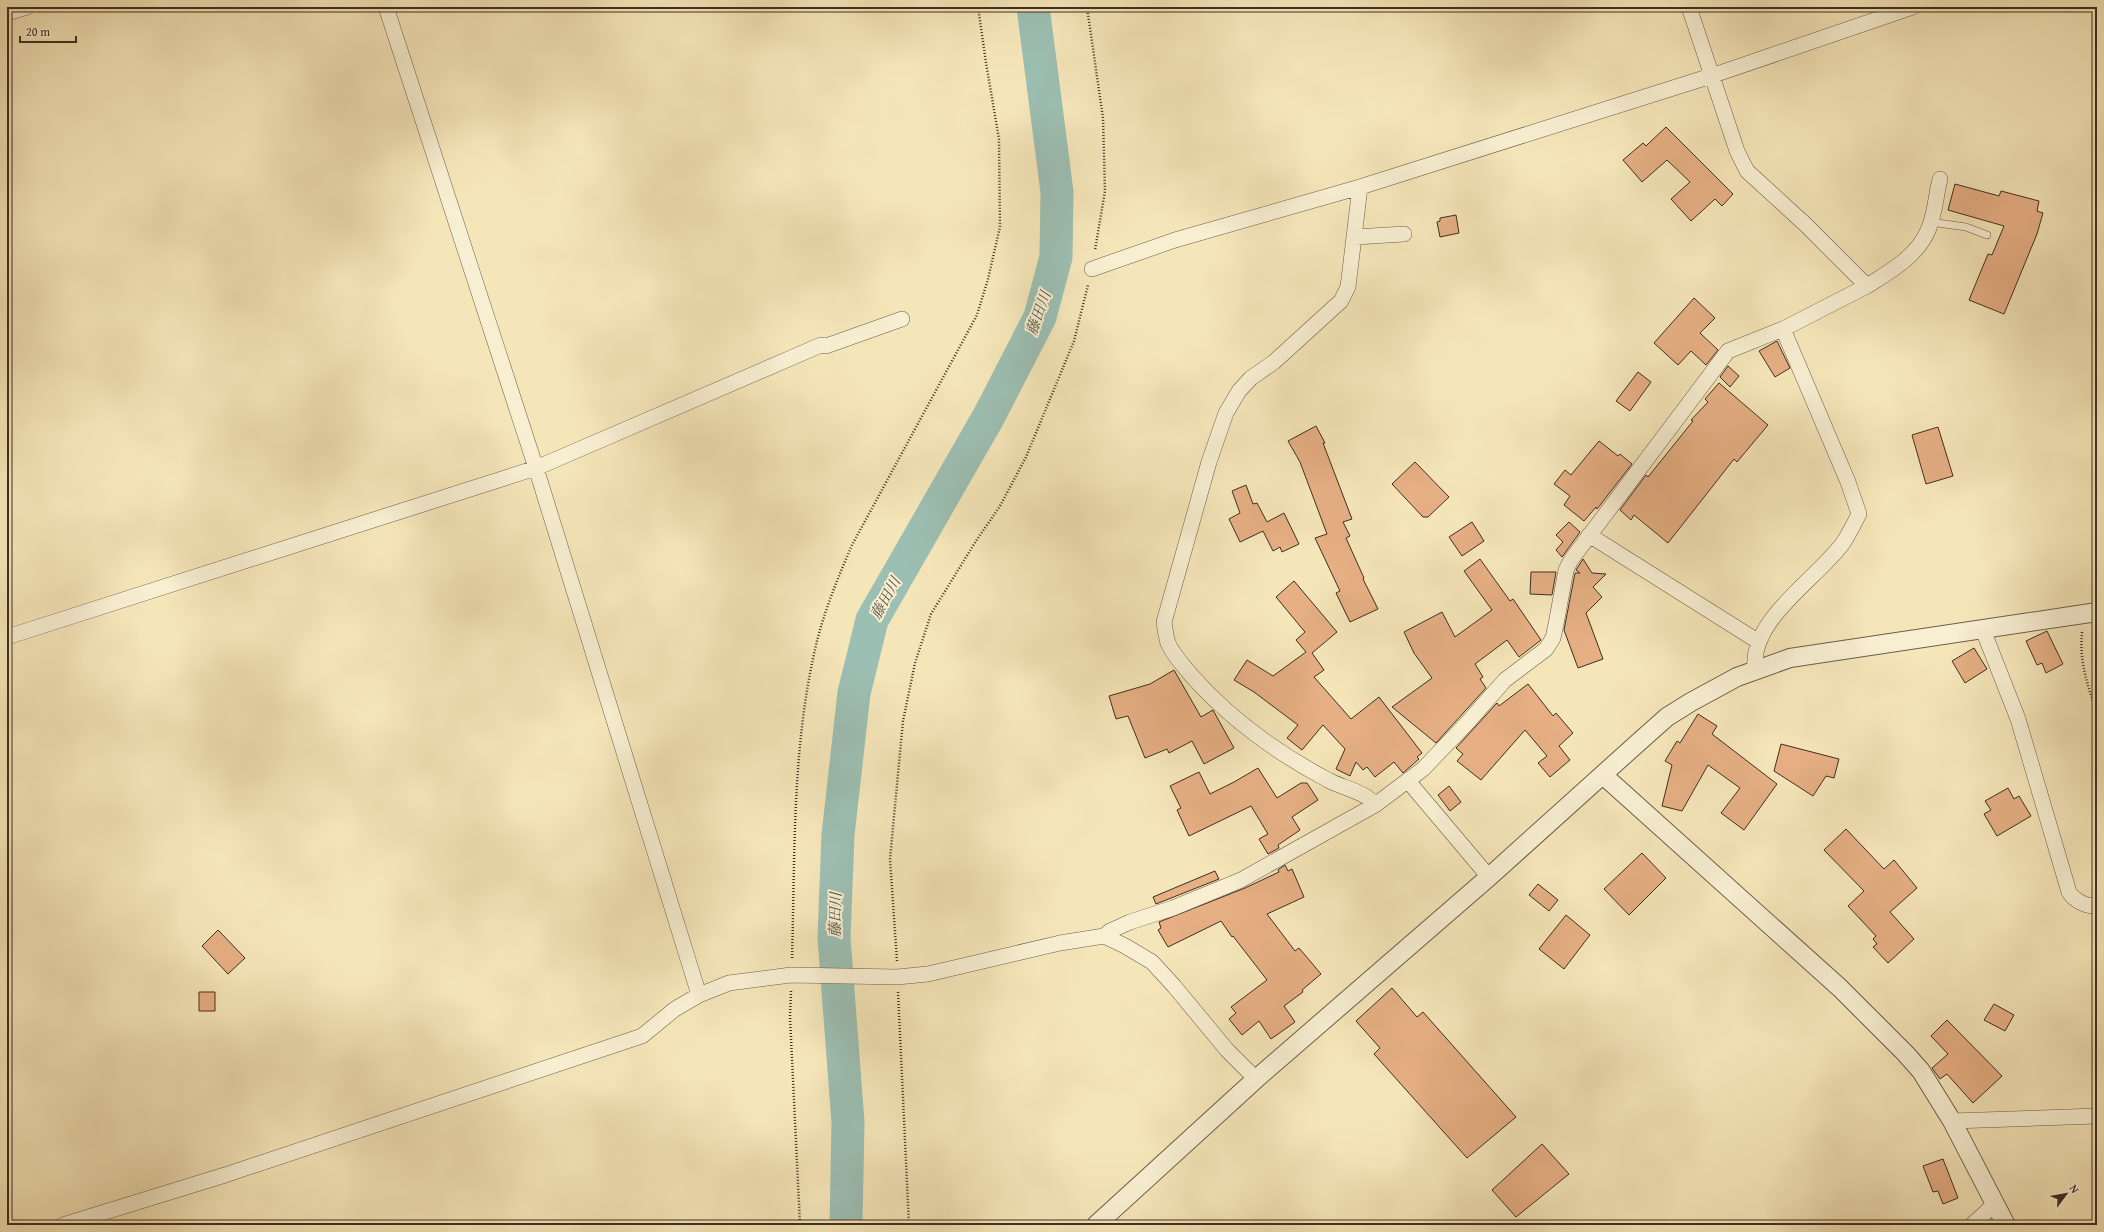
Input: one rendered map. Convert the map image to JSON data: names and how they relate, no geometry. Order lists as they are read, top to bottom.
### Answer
{
  "water": ["藤田川"],
  "scale_bar": "20 m",
  "north": "top right"
}
